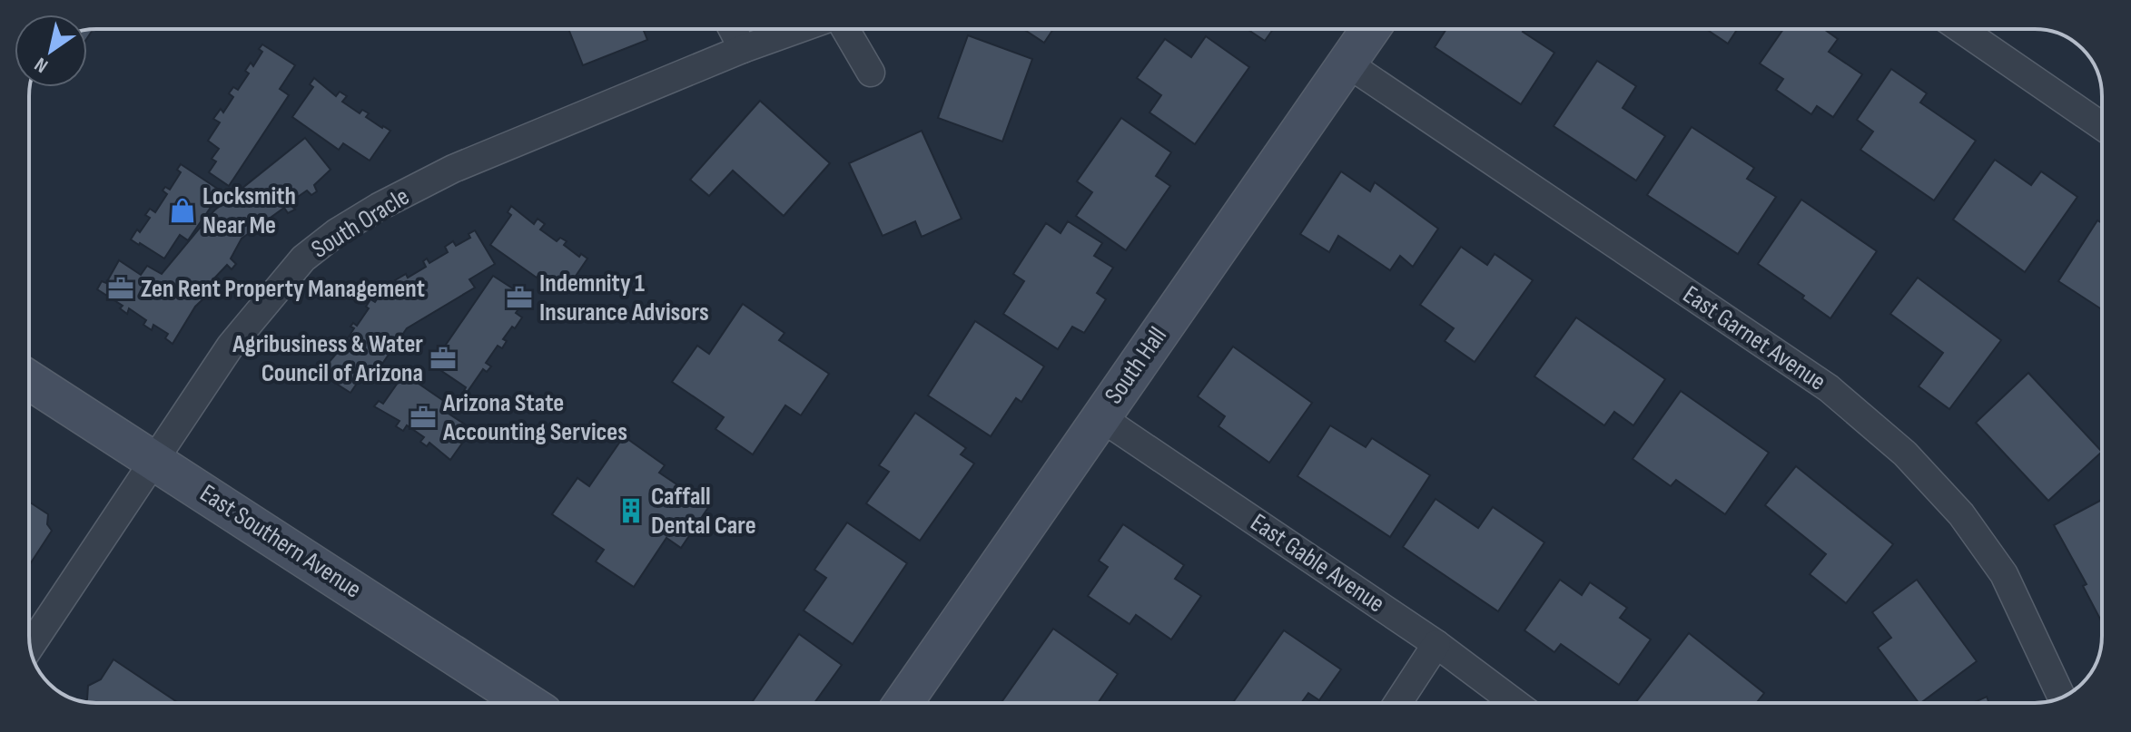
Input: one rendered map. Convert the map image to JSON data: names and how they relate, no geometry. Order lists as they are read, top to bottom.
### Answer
{
  "streets": {
    "street": [
      "South Oracle",
      "East Garnet Avenue",
      "South Hall",
      "East Southern Avenue",
      "East Gable Avenue"
    ]
  },
  "crossings": [
    ["South Oracle", "East Southern Avenue"],
    ["East Garnet Avenue", "South Hall"],
    ["South Hall", "East Gable Avenue"]
  ],
  "places": {
    "shop": ["Locksmith Near Me"],
    "office": [
      "Zen Rent Property Management",
      "Indemnity 1 Insurance Advisors",
      "Agribusiness & Water Council of Arizona",
      "Arizona State Accounting Services"
    ],
    "building": ["Caffall Dental Care"]
  },
  "north": "bottom left"
}
